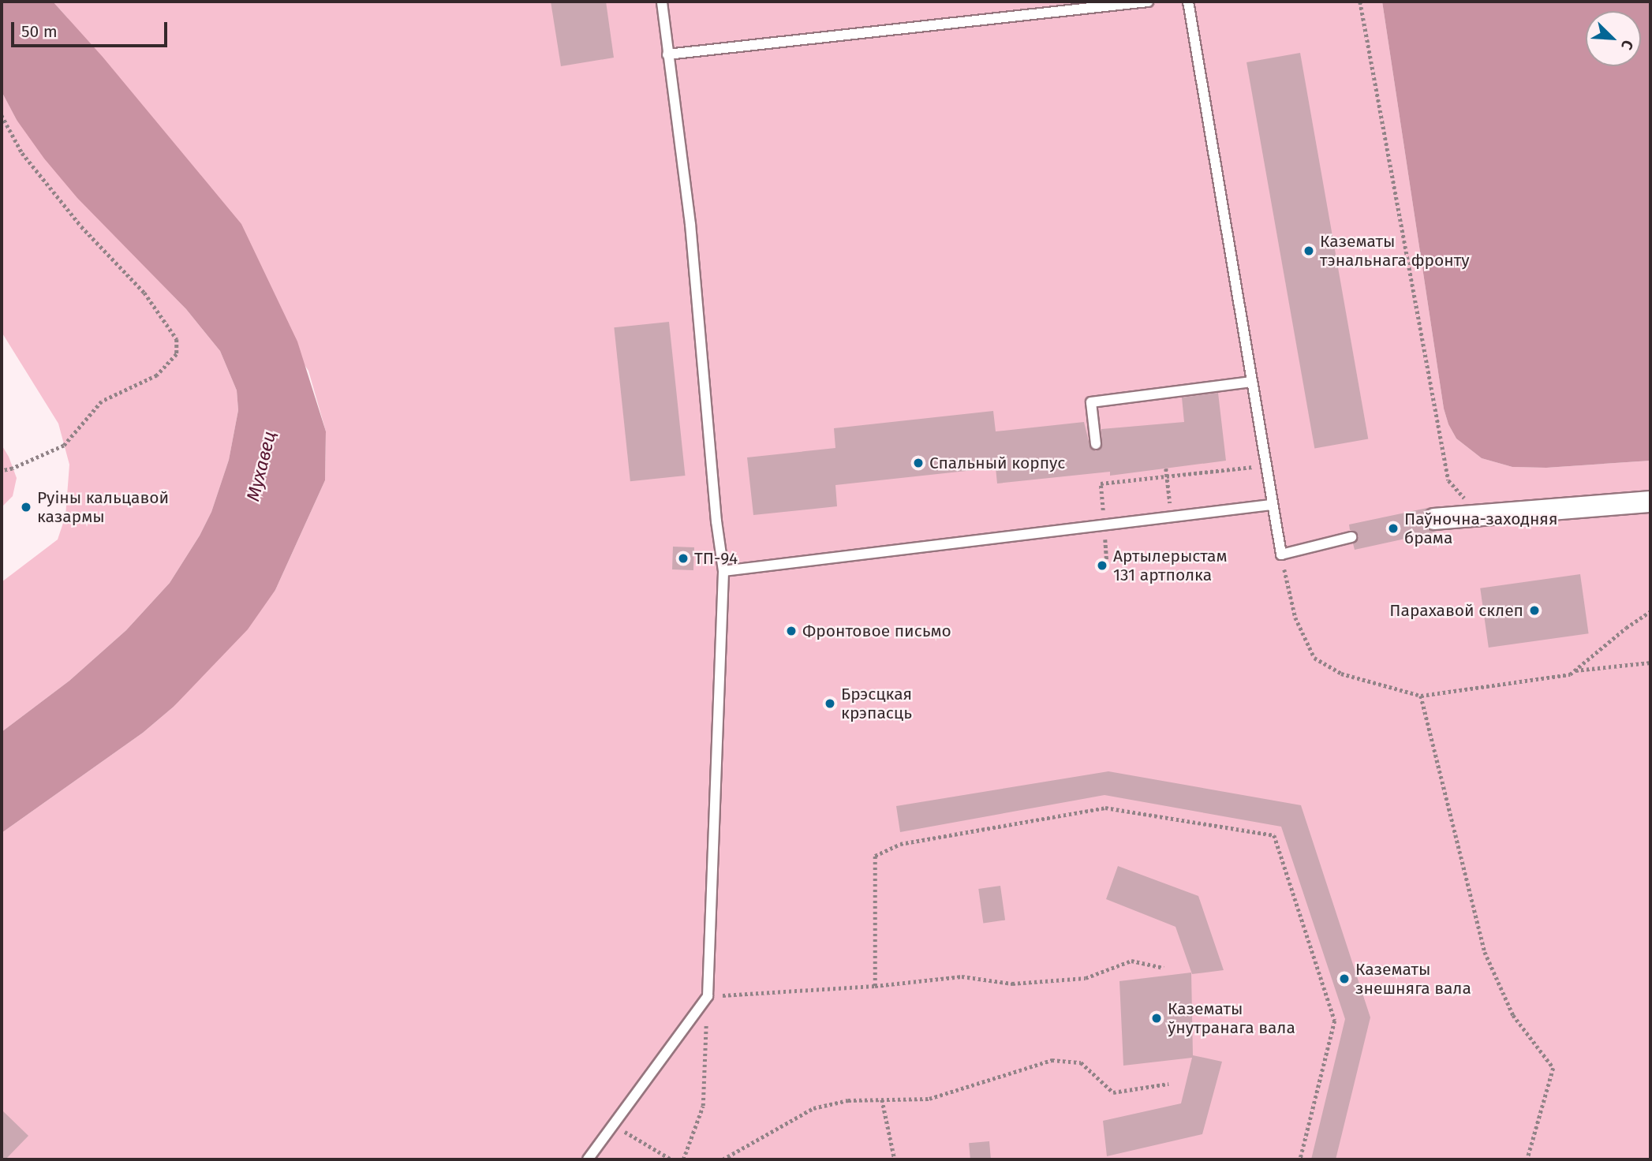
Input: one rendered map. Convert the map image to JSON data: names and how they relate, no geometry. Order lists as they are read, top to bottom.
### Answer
{
  "water": ["Мухавец"],
  "places": [
    "Казематы тэнальнага фронту",
    "Спальный корпус",
    "Руіны кальцавой казармы",
    "Паўночна-заходняя брама",
    "ТП-94",
    "Артылерыстам 131 артполка",
    "Парахавой склеп",
    "Фронтовое письмо",
    "Брэсцкая крэпасць",
    "Казематы знешняга вала",
    "Казематы ўнутранага вала"
  ],
  "scale_bar": "50 m",
  "north": "bottom right"
}
